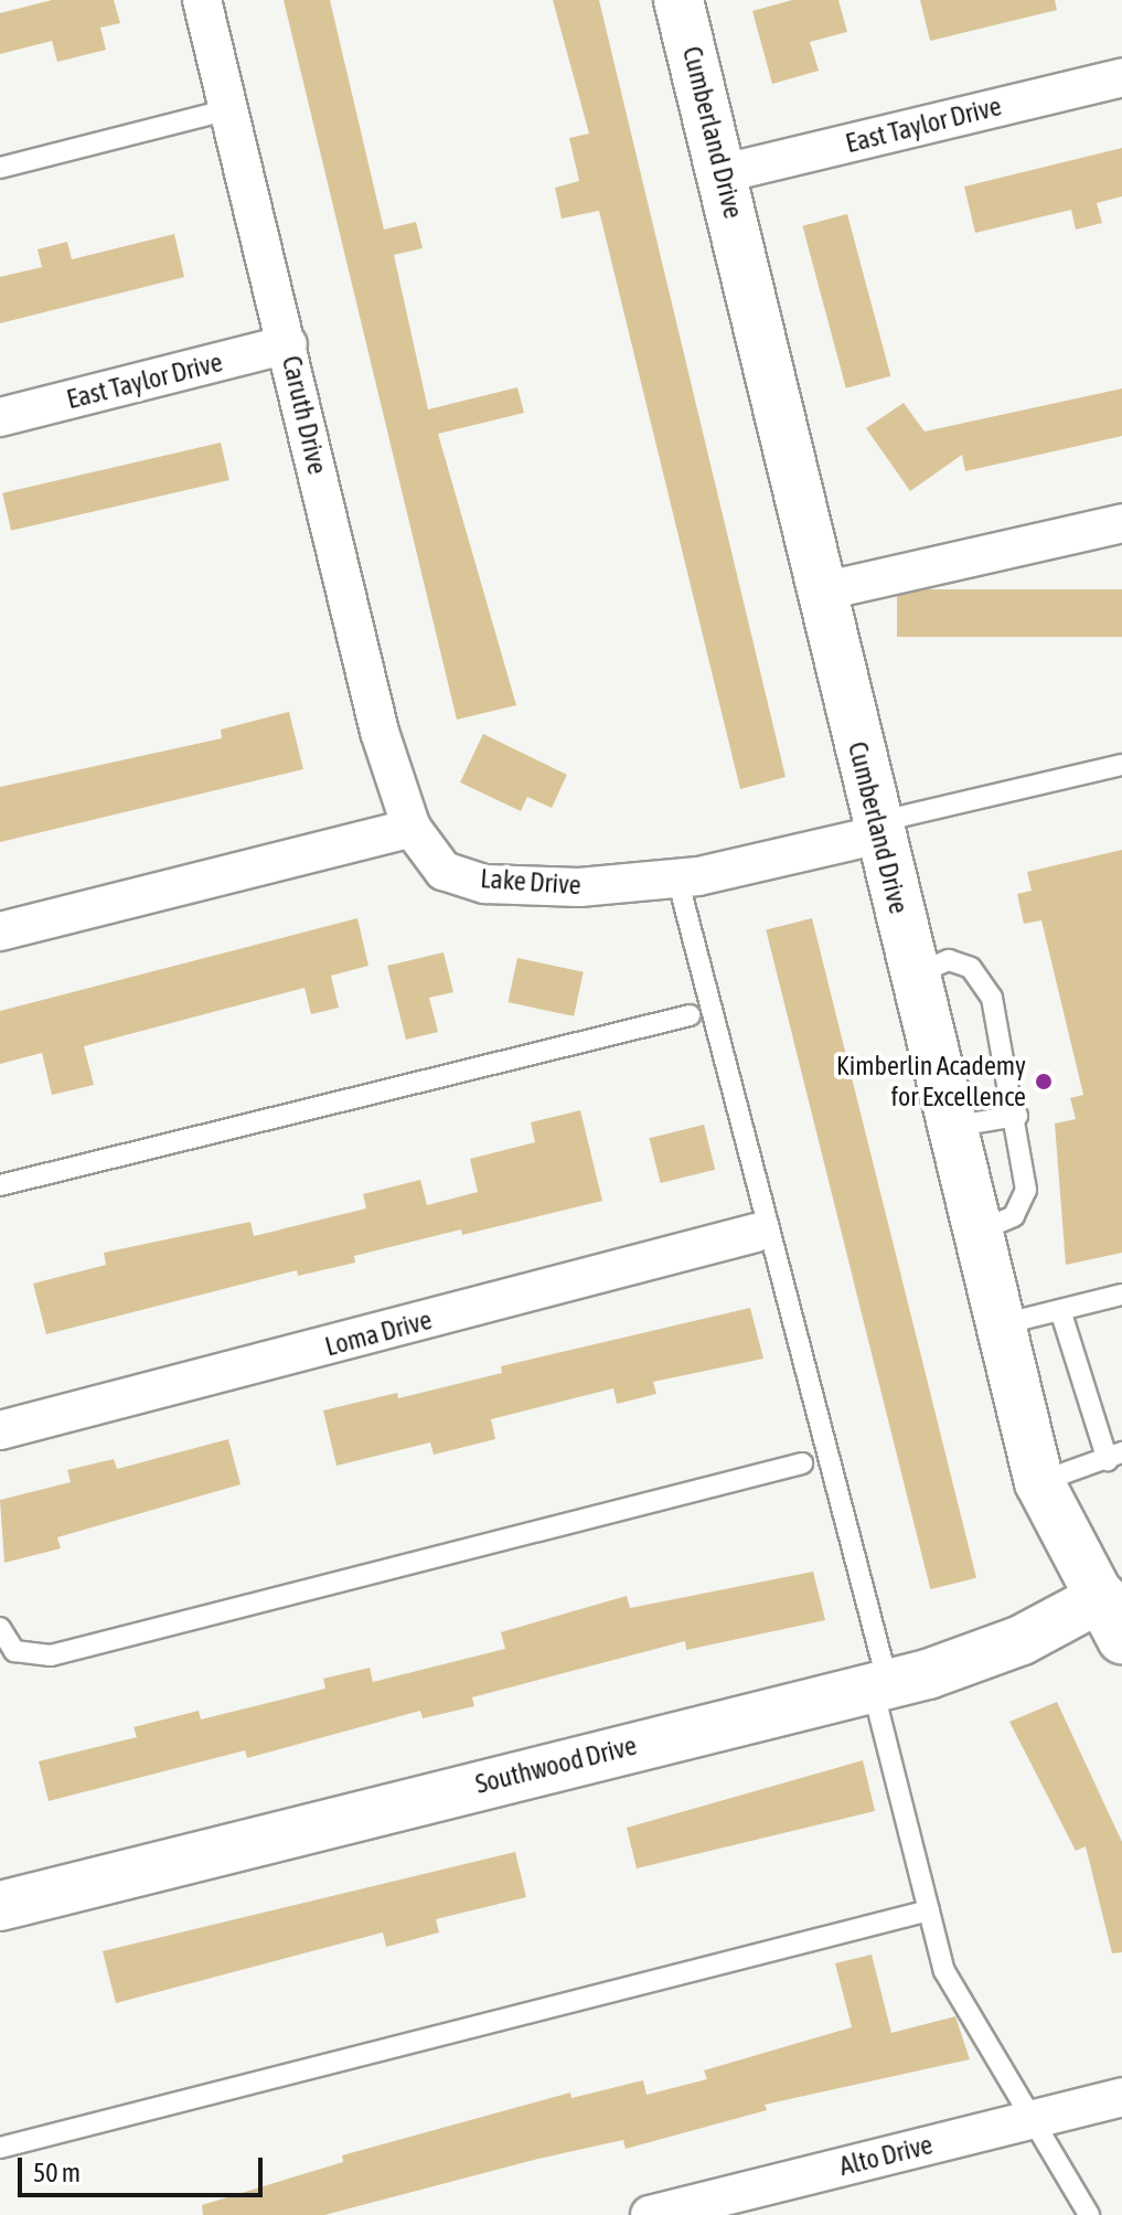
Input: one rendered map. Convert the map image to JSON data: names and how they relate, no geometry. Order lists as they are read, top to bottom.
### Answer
{
  "streets": {
    "street": [
      "East Taylor Drive",
      "Cumberland Drive",
      "Caruth Drive",
      "Lake Drive",
      "Loma Drive",
      "Southwood Drive",
      "Alto Drive"
    ]
  },
  "crossings": [
    ["East Taylor Drive", "Cumberland Drive"],
    ["East Taylor Drive", "Caruth Drive"],
    ["Cumberland Drive", "Lake Drive"],
    ["Cumberland Drive", "Southwood Drive"],
    ["Caruth Drive", "Lake Drive"]
  ],
  "places": ["Kimberlin Academy for Excellence"],
  "scale_bar": "50 m"
}
